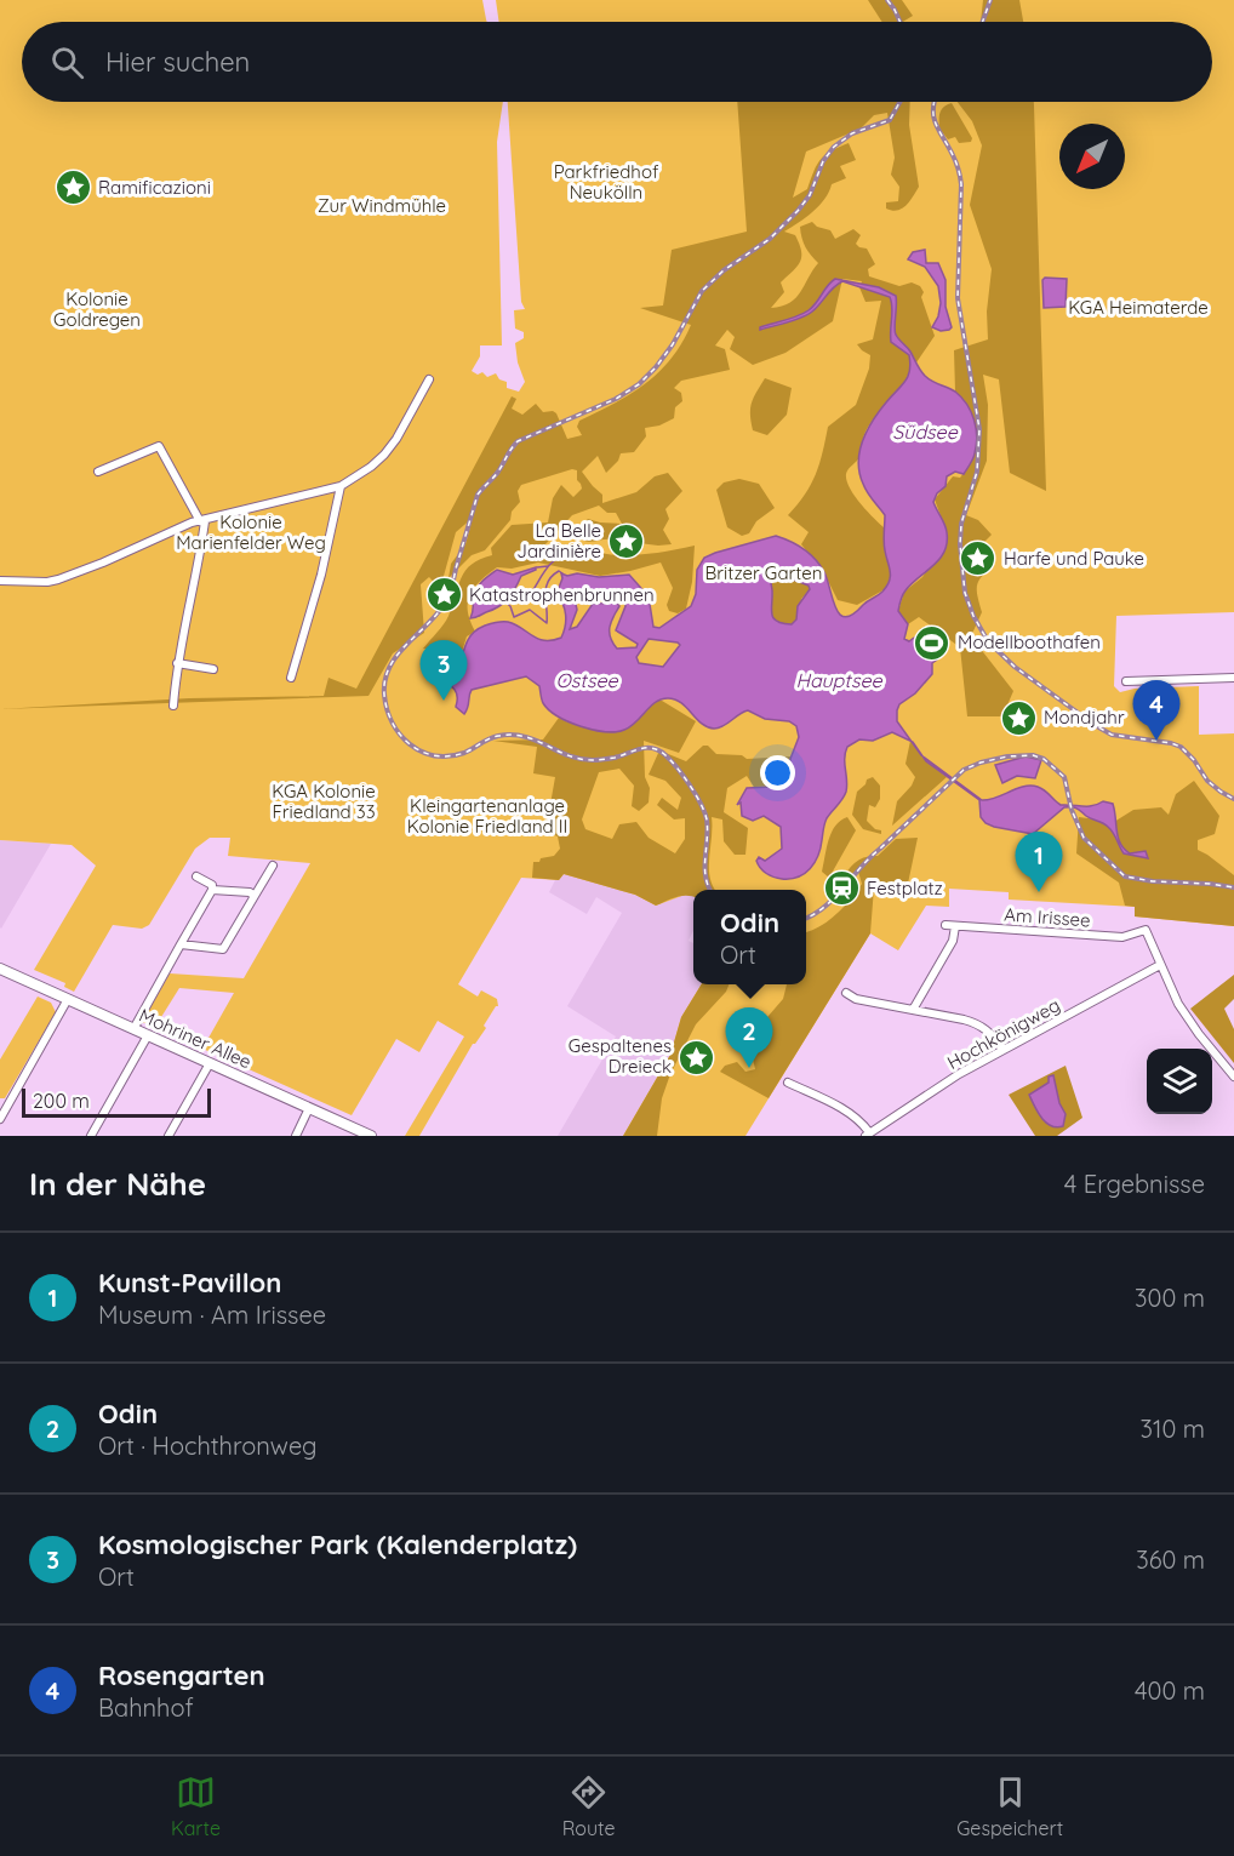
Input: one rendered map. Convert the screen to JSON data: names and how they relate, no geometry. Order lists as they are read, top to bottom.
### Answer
{
  "streets": {
    "main road": ["Mohriner Allee"],
    "street": ["Am Irissee", "Hochkönigweg"]
  },
  "crossings": [
    ["Am Irissee", "Hochkönigweg"]
  ],
  "water": ["Südsee", "Ostsee", "Hauptsee"],
  "parks": [
    "Parkfriedhof Neukölln",
    "Zur Windmühle",
    "Kolonie Goldregen",
    "KGA Heimaterde",
    "Kolonie Marienfelder Weg",
    "Britzer Garten",
    "KGA Kolonie Friedland 33",
    "Kleingartenanlage Kolonie Friedland II"
  ],
  "places": {
    "place": [
      "Ramificazioni",
      "La Belle Jardinière",
      "Harfe und Pauke",
      "Katastrophenbrunnen",
      "Mondjahr",
      "Gespaltenes Dreieck"
    ],
    "sports": ["Modellboothafen"],
    "station": ["Festplatz"]
  },
  "scale_bar": "200 m",
  "north": "bottom left",
  "page": {
    "search": "Hier suchen",
    "pins": [
      "3",
      "4",
      "1",
      "2"
    ],
    "popup": ["Odin", "Ort"],
    "scale": "200 m",
    "heading": ["In der Nähe", "4 Ergebnisse"],
    "list": [
      {
        "mark": "1",
        "name": "Kunst-Pavillon",
        "note": "Museum · Am Irissee",
        "value": "300 m"
      },
      {
        "mark": "2",
        "name": "Odin",
        "note": "Ort · Hochthronweg",
        "value": "310 m"
      },
      {
        "mark": "3",
        "name": "Kosmologischer Park (Kalenderplatz)",
        "note": "Ort",
        "value": "360 m"
      },
      {
        "mark": "4",
        "name": "Rosengarten",
        "note": "Bahnhof",
        "value": "400 m"
      }
    ],
    "nav": ["Karte", "Route", "Gespeichert"]
  }
}
